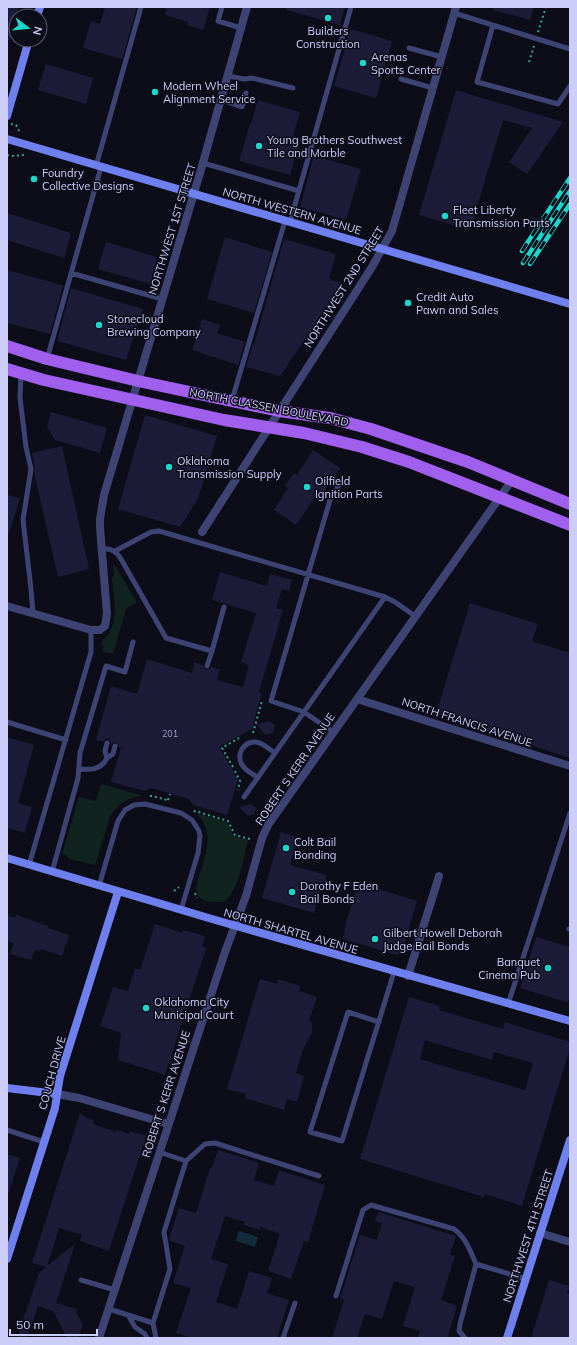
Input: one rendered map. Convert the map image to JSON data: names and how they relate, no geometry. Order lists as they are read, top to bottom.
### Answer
{
  "streets": {
    "main road": [
      "NORTH WESTERN AVENUE",
      "NORTH CLASSEN BOULEVARD",
      "NORTH SHARTEL AVENUE",
      "COUCH DRIVE",
      "NORTHWEST 4TH STREET"
    ],
    "street": [
      "NORTHWEST 1ST STREET",
      "NORTHWEST 2ND STREET",
      "NORTH FRANCIS AVENUE",
      "ROBERT S KERR AVENUE"
    ]
  },
  "crossings": [
    ["NORTH WESTERN AVENUE", "NORTHWEST 1ST STREET"],
    ["NORTH WESTERN AVENUE", "NORTHWEST 2ND STREET"],
    ["NORTHWEST 1ST STREET", "NORTH CLASSEN BOULEVARD"],
    ["NORTHWEST 2ND STREET", "NORTH CLASSEN BOULEVARD"],
    ["NORTH CLASSEN BOULEVARD", "ROBERT S KERR AVENUE"],
    ["NORTH FRANCIS AVENUE", "ROBERT S KERR AVENUE"],
    ["ROBERT S KERR AVENUE", "NORTH SHARTEL AVENUE"],
    ["NORTH SHARTEL AVENUE", "COUCH DRIVE"]
  ],
  "places": [
    "Builders Construction",
    "Arenas Sports Center",
    "Modern Wheel Alignment Service",
    "Young Brothers Southwest Tile and Marble",
    "Foundry Collective Designs",
    "Fleet Liberty Transmission Parts",
    "Credit Auto Pawn and Sales",
    "Stonecloud Brewing Company",
    "Oklahoma Transmission Supply",
    "Oilfield Ignition Parts",
    "Colt Bail Bonding",
    "Dorothy F Eden Bail Bonds",
    "Gilbert Howell Deborah Judge Bail Bonds",
    "Banquet Cinema Pub",
    "Oklahoma City Municipal Court"
  ],
  "house_numbers": ["201"],
  "scale_bar": "50 m",
  "north": "right"
}
